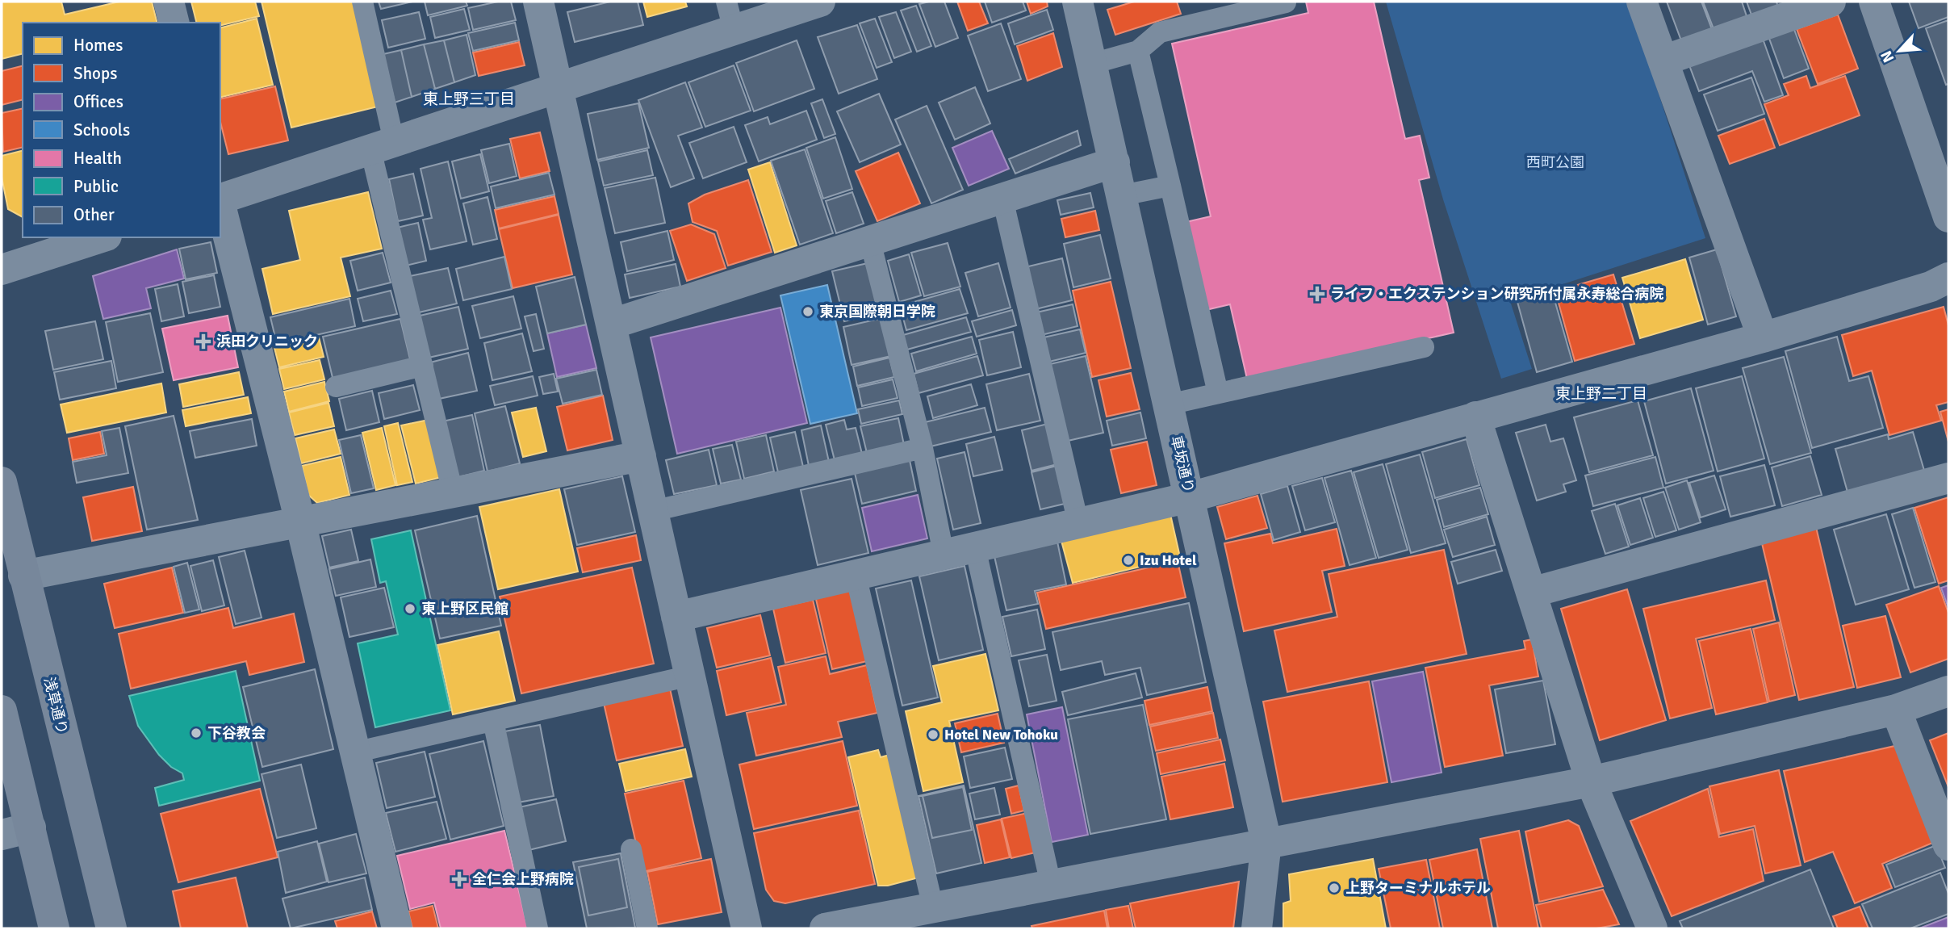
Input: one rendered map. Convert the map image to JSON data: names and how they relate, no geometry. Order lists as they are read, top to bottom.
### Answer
{
  "streets": {
    "main road": ["浅草通り"],
    "street": ["車坂通り"]
  },
  "districts": ["東上野三丁目", "東上野二丁目"],
  "parks": ["西町公園"],
  "places": {
    "health": ["ライフ・エクステンション研究所付属永寿総合病院", "浜田クリニック", "全仁会上野病院"],
    "other": [
      "東京国際朝日学院",
      "Izu Hotel",
      "東上野区民館",
      "下谷教会",
      "Hotel New Tohoku",
      "上野ターミナルホテル"
    ]
  },
  "legend": [
    "Homes",
    "Shops",
    "Offices",
    "Schools",
    "Health",
    "Public",
    "Other"
  ],
  "north": "bottom left"
}
